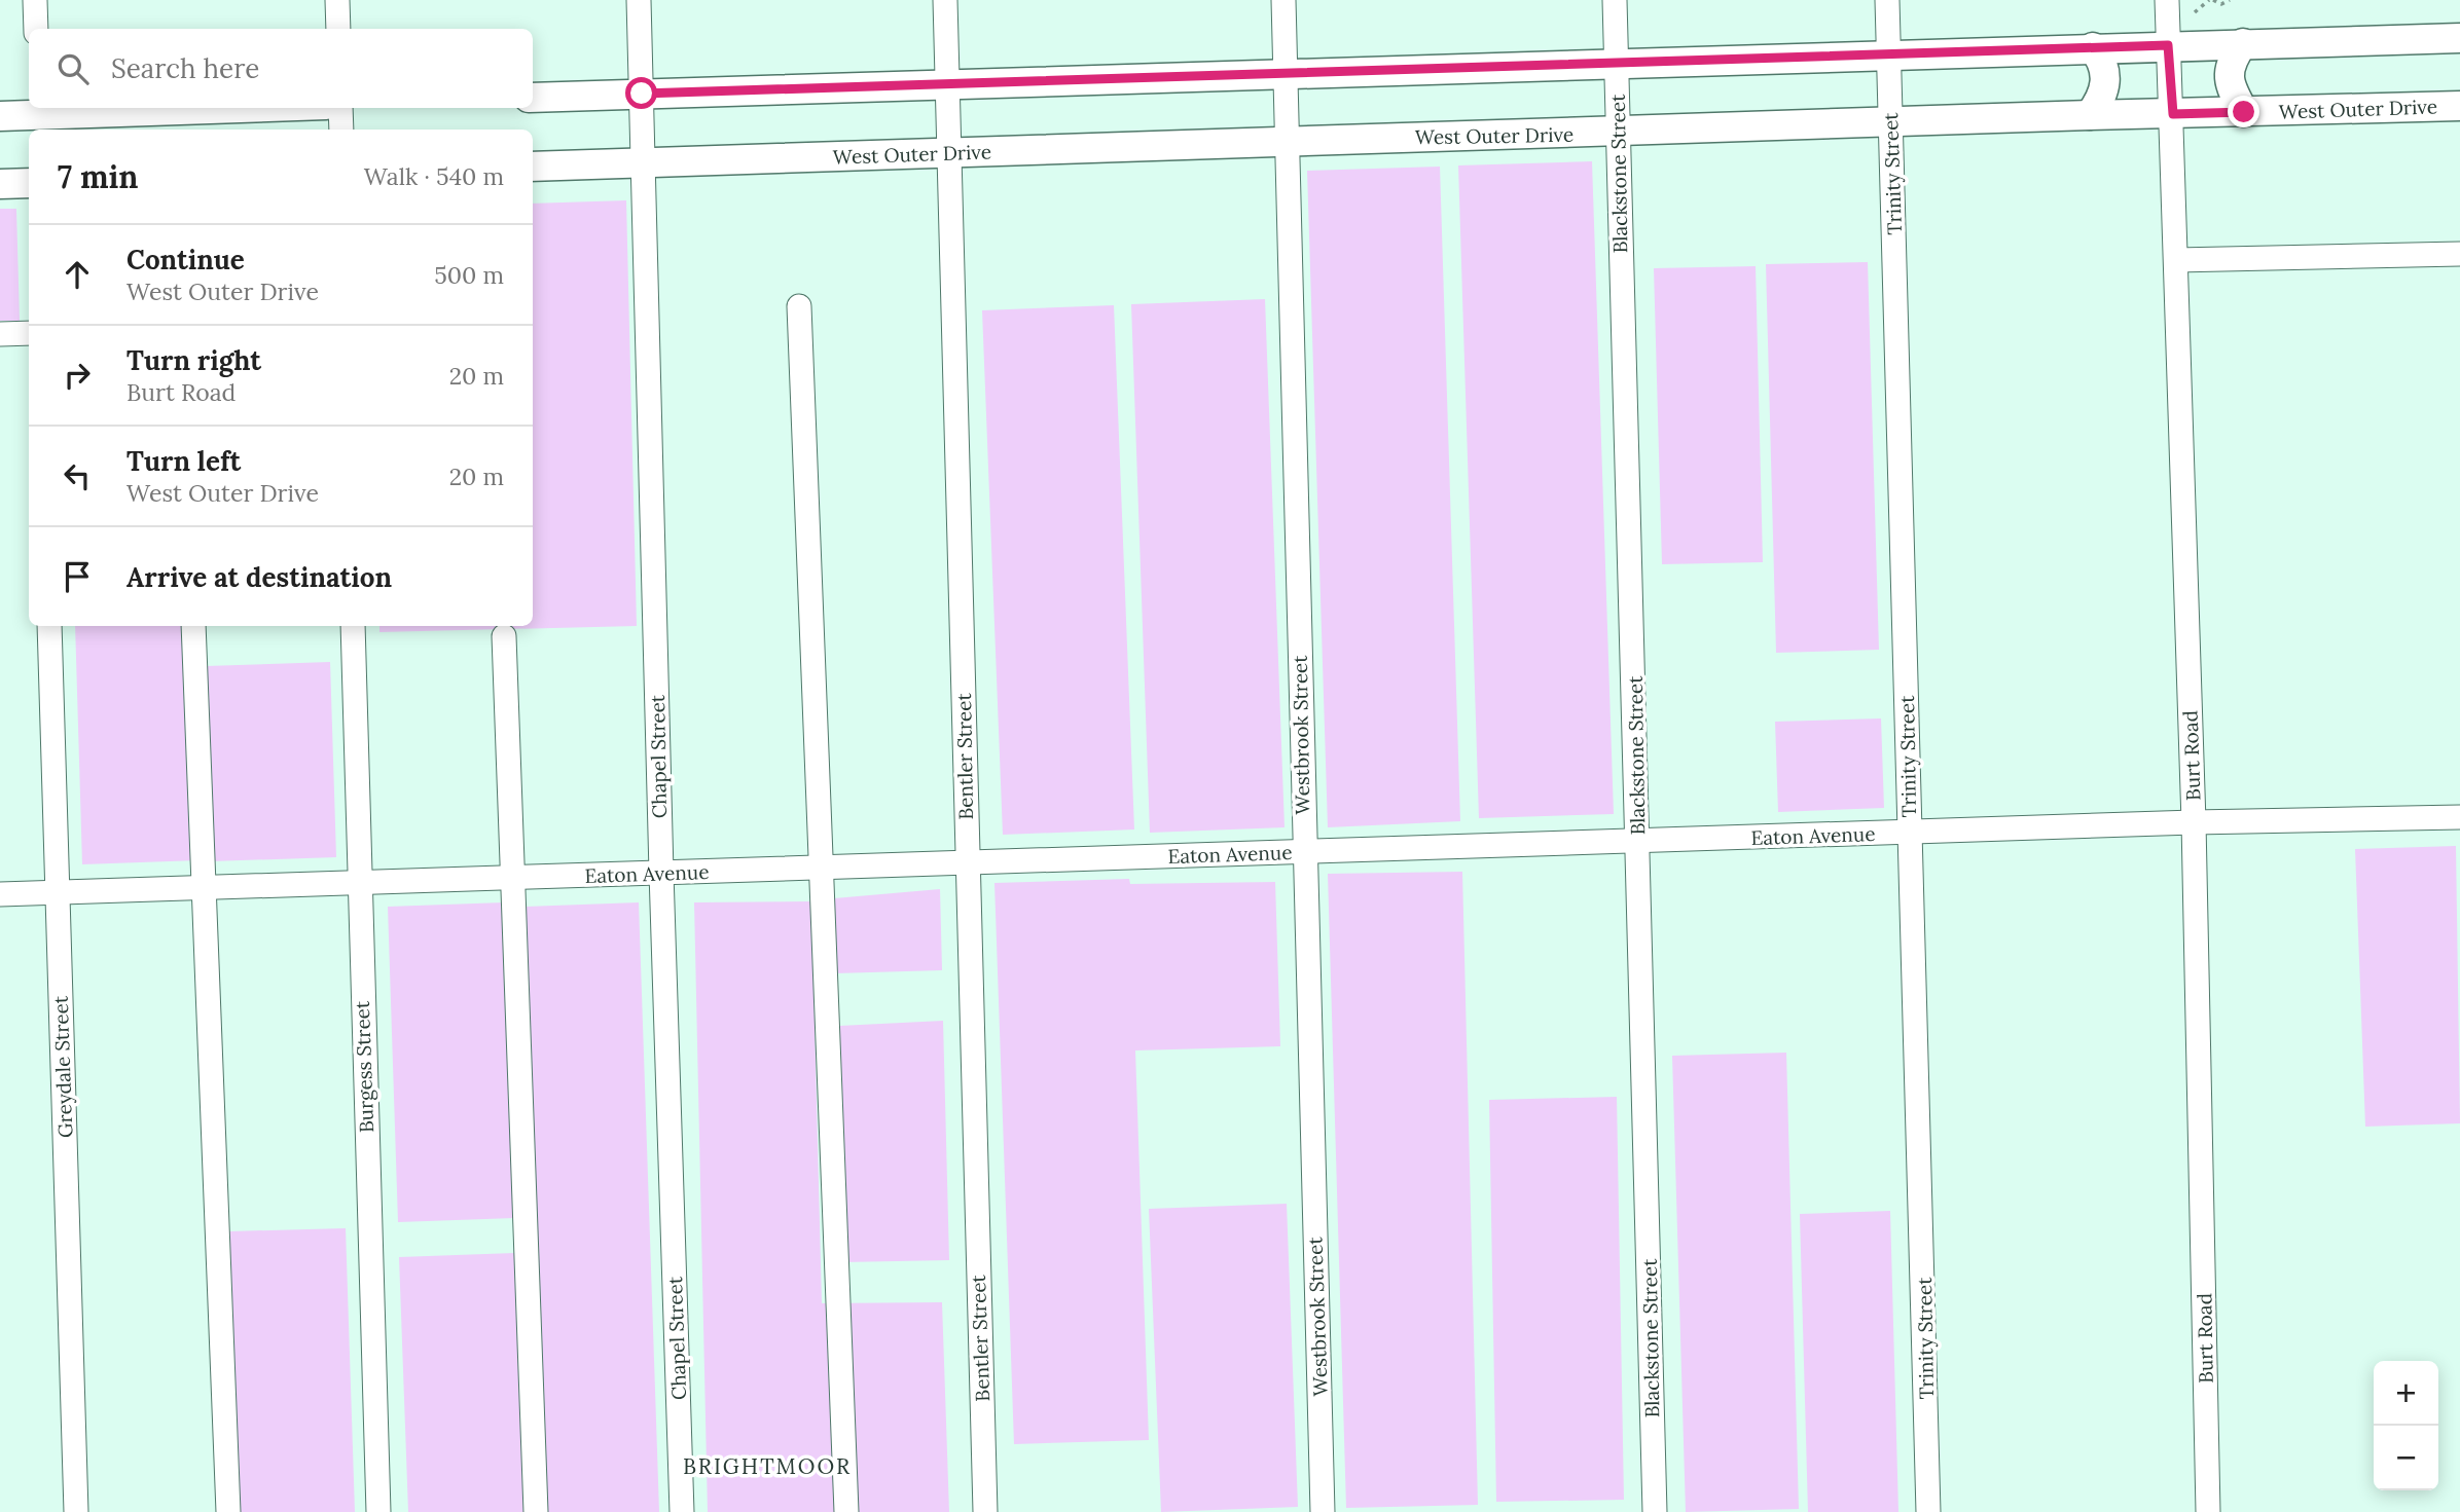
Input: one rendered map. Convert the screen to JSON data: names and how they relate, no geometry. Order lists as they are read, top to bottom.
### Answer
{
  "streets": {
    "main road": ["West Outer Drive"],
    "street": [
      "Blackstone Street",
      "Trinity Street",
      "Westbrook Street",
      "Burt Road",
      "Chapel Street",
      "Bentler Street",
      "Eaton Avenue",
      "Greydale Street",
      "Burgess Street"
    ]
  },
  "crossings": [
    ["West Outer Drive", "Blackstone Street"],
    ["West Outer Drive", "Trinity Street"],
    ["West Outer Drive", "Westbrook Street"],
    ["West Outer Drive", "Burt Road"],
    ["West Outer Drive", "Chapel Street"],
    ["West Outer Drive", "Bentler Street"],
    ["Blackstone Street", "Eaton Avenue"],
    ["Trinity Street", "Eaton Avenue"],
    ["Westbrook Street", "Eaton Avenue"],
    ["Burt Road", "Eaton Avenue"],
    ["Chapel Street", "Eaton Avenue"],
    ["Bentler Street", "Eaton Avenue"],
    ["Eaton Avenue", "Greydale Street"],
    ["Eaton Avenue", "Burgess Street"]
  ],
  "districts": ["BRIGHTMOOR"],
  "page": {
    "search": "Search here",
    "heading": ["7 min", "Walk · 540 m"],
    "list": [
      ["Continue", "West Outer Drive", "500 m"],
      ["Turn right", "Burt Road", "20 m"],
      ["Turn left", "West Outer Drive", "20 m"],
      "Arrive at destination"
    ],
    "map_buttons": ["+", "−"]
  }
}
